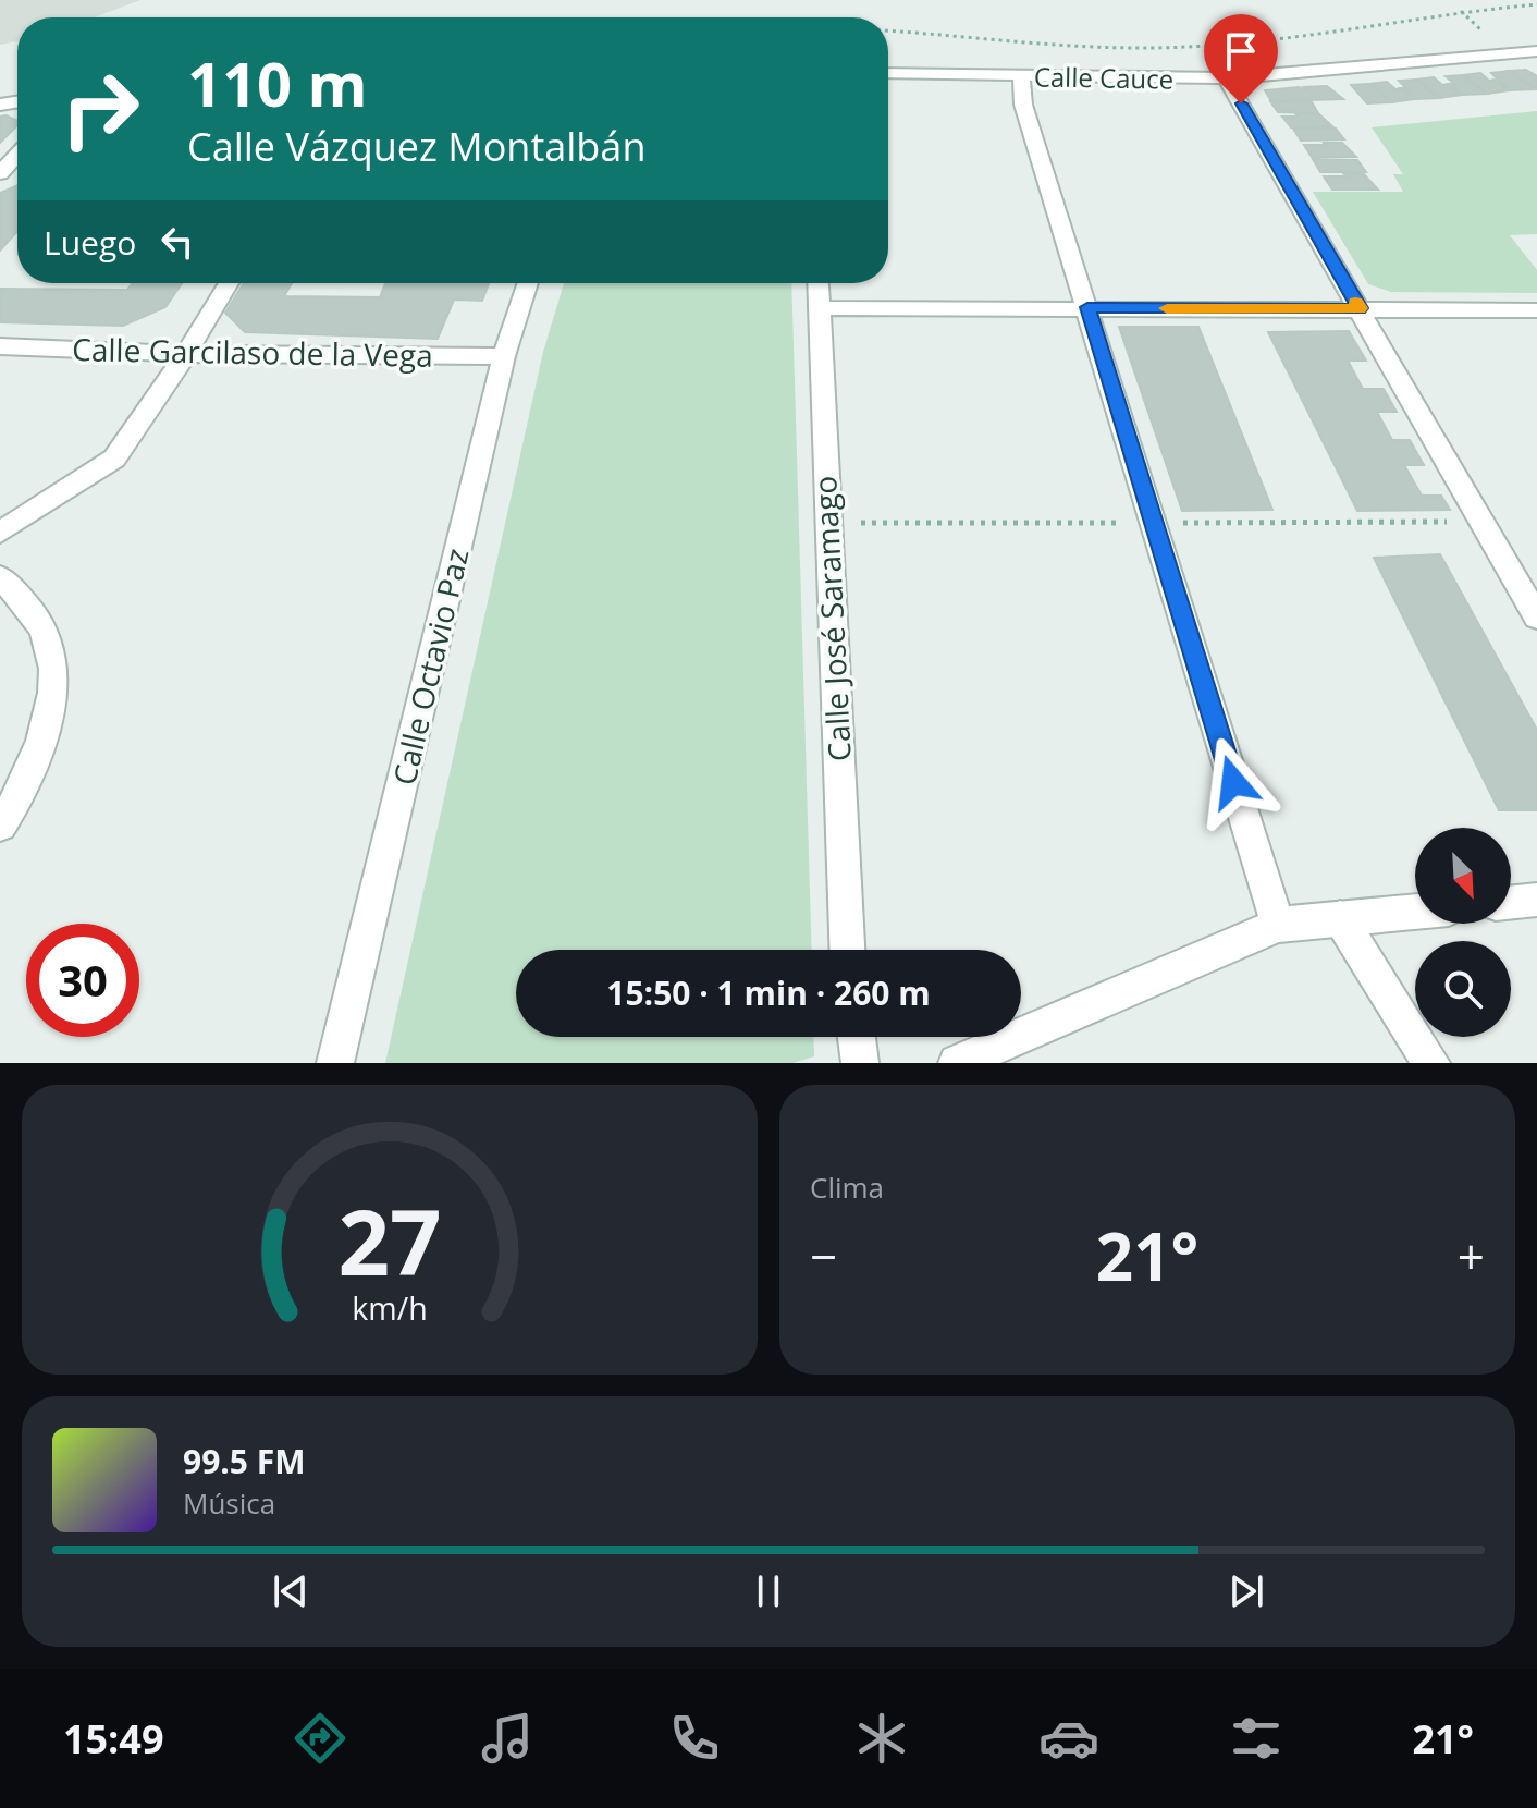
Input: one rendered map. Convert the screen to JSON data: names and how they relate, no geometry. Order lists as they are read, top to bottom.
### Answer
{
  "streets": {
    "street": [
      "Calle Cauce",
      "Calle Garcilaso de la Vega",
      "Calle José Saramago",
      "Calle Octavio Paz"
    ]
  },
  "crossings": [
    ["Calle Garcilaso de la Vega", "Calle Octavio Paz"]
  ],
  "north": "bottom right",
  "page": {
    "turn": ["110 m", "Calle Vázquez Montalbán"],
    "then": "Luego",
    "limit": "30",
    "trip": "15:50 · 1 min · 260 m",
    "tile": "Clima",
    "heat": ["−", "21°", "+"],
    "song": ["99.5 FM", "Música"],
    "tabs": ["15:49", "21°"],
    "gauge": ["27", "km/h"]
  }
}
